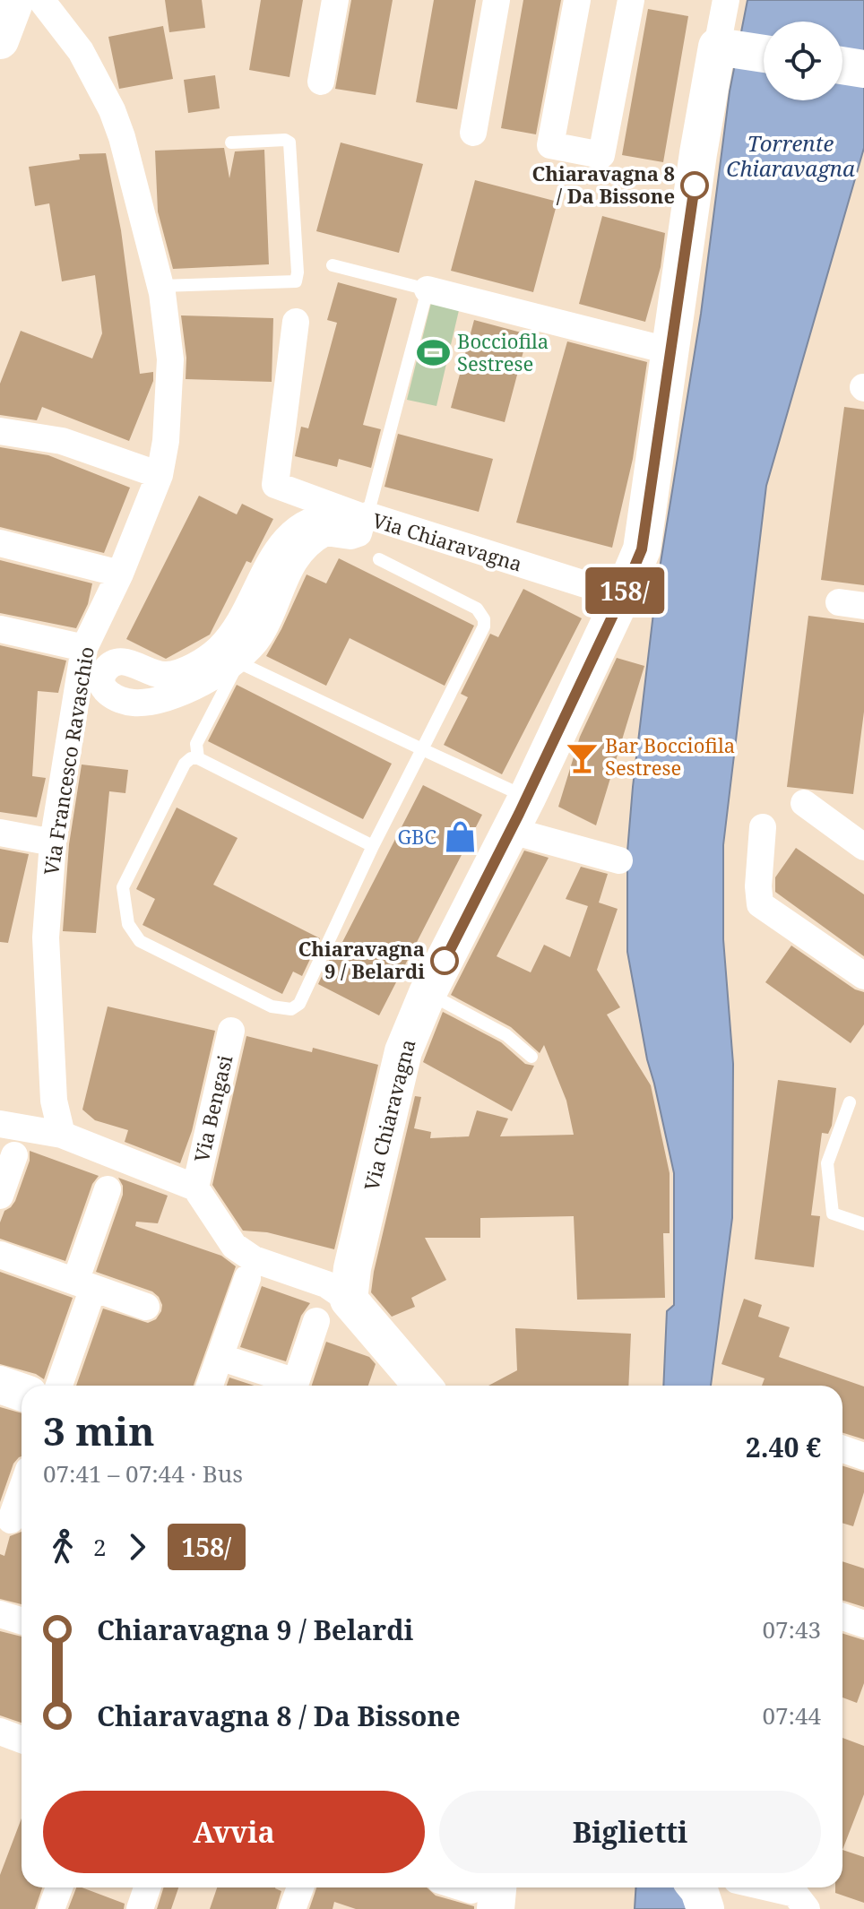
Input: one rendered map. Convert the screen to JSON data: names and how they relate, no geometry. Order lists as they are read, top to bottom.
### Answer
{
  "streets": {
    "main road": ["Via Chiaravagna"],
    "street": ["Via Francesco Ravaschio", "Via Bengasi"]
  },
  "water": ["Torrente Chiaravagna"],
  "places": {
    "other": ["Chiaravagna 8 / Da Bissone", "Chiaravagna 9 / Belardi"],
    "sports": ["Bocciofila Sestrese"],
    "bar": ["Bar Bocciofila Sestrese"],
    "shop": ["GBC"]
  },
  "lines": ["bus line 158/"],
  "page": {
    "on_map": "158/",
    "heading": ["3 min", "07:41 – 07:44 · Bus", "2.40 €"],
    "legs": ["2", "158/"],
    "list": [
      {
        "name": "Chiaravagna 9 / Belardi",
        "value": "07:43"
      },
      {
        "name": "Chiaravagna 8 / Da Bissone",
        "value": "07:44"
      }
    ],
    "buttons": ["Avvia", "Biglietti"]
  }
}
